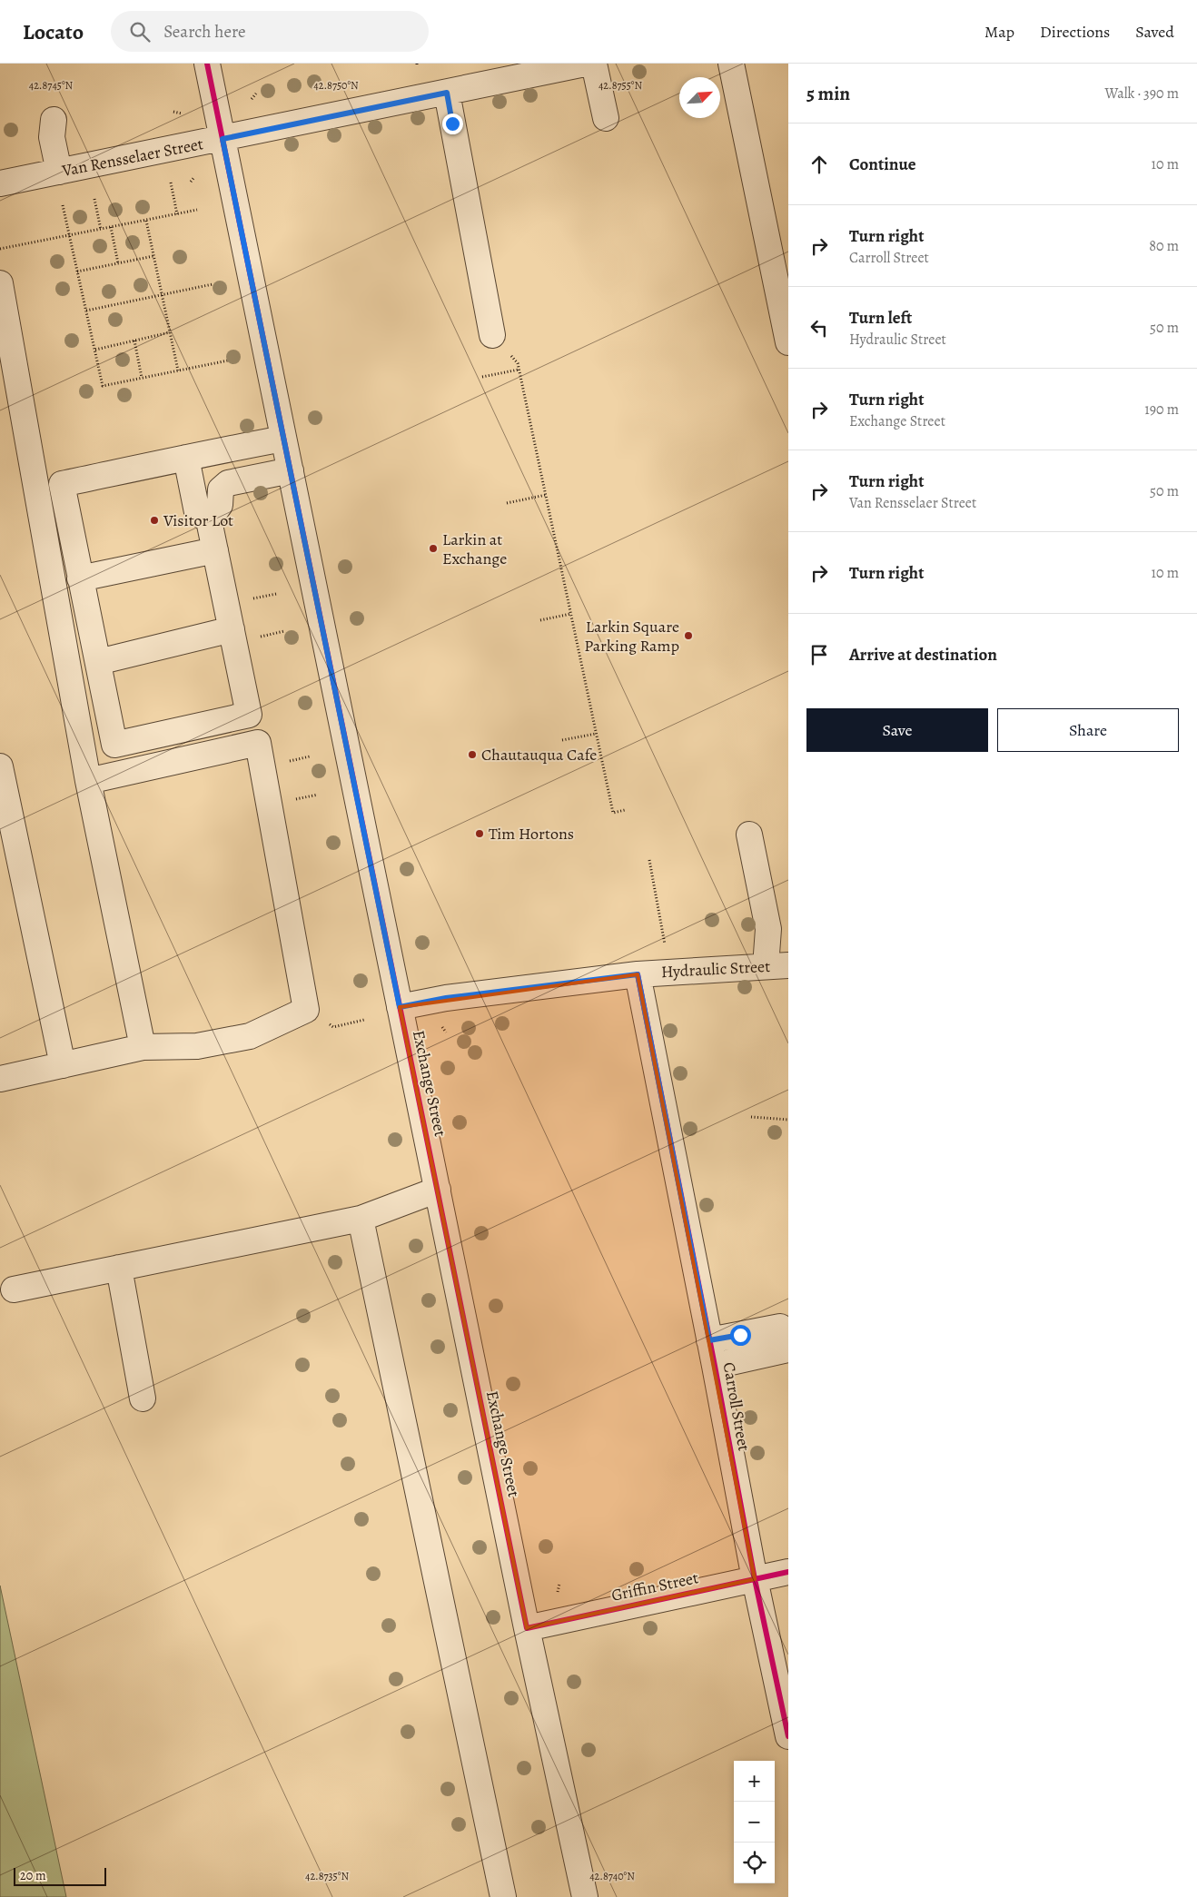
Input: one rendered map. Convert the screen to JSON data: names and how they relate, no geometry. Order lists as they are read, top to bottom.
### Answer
{
  "streets": {
    "street": [
      "Van Rensselaer Street",
      "Hydraulic Street",
      "Exchange Street",
      "Carroll Street",
      "Griffin Street"
    ]
  },
  "crossings": [
    ["Van Rensselaer Street", "Exchange Street"],
    ["Hydraulic Street", "Exchange Street"],
    ["Hydraulic Street", "Carroll Street"],
    ["Exchange Street", "Griffin Street"],
    ["Carroll Street", "Griffin Street"]
  ],
  "places": [
    "Visitor Lot",
    "Larkin at Exchange",
    "Larkin Square Parking Ramp",
    "Chautauqua Cafe",
    "Tim Hortons"
  ],
  "scale_bar": "20 m",
  "north": "top right",
  "page": {
    "header": "Locato",
    "search": "Search here",
    "nav": ["Map", "Directions", "Saved"],
    "heading": ["5 min", "Walk · 390 m"],
    "list": [
      ["Continue", "10 m"],
      ["Turn right", "Carroll Street", "80 m"],
      ["Turn left", "Hydraulic Street", "50 m"],
      ["Turn right", "Exchange Street", "190 m"],
      ["Turn right", "Van Rensselaer Street", "50 m"],
      ["Turn right", "10 m"],
      "Arrive at destination"
    ],
    "buttons": ["Save", "Share"],
    "map_buttons": ["+", "−"],
    "scale": "20 m"
  },
  "coordinates": [
    "42.8745°N",
    "42.8750°N",
    "42.8755°N",
    "42.8735°N",
    "42.8740°N"
  ]
}
